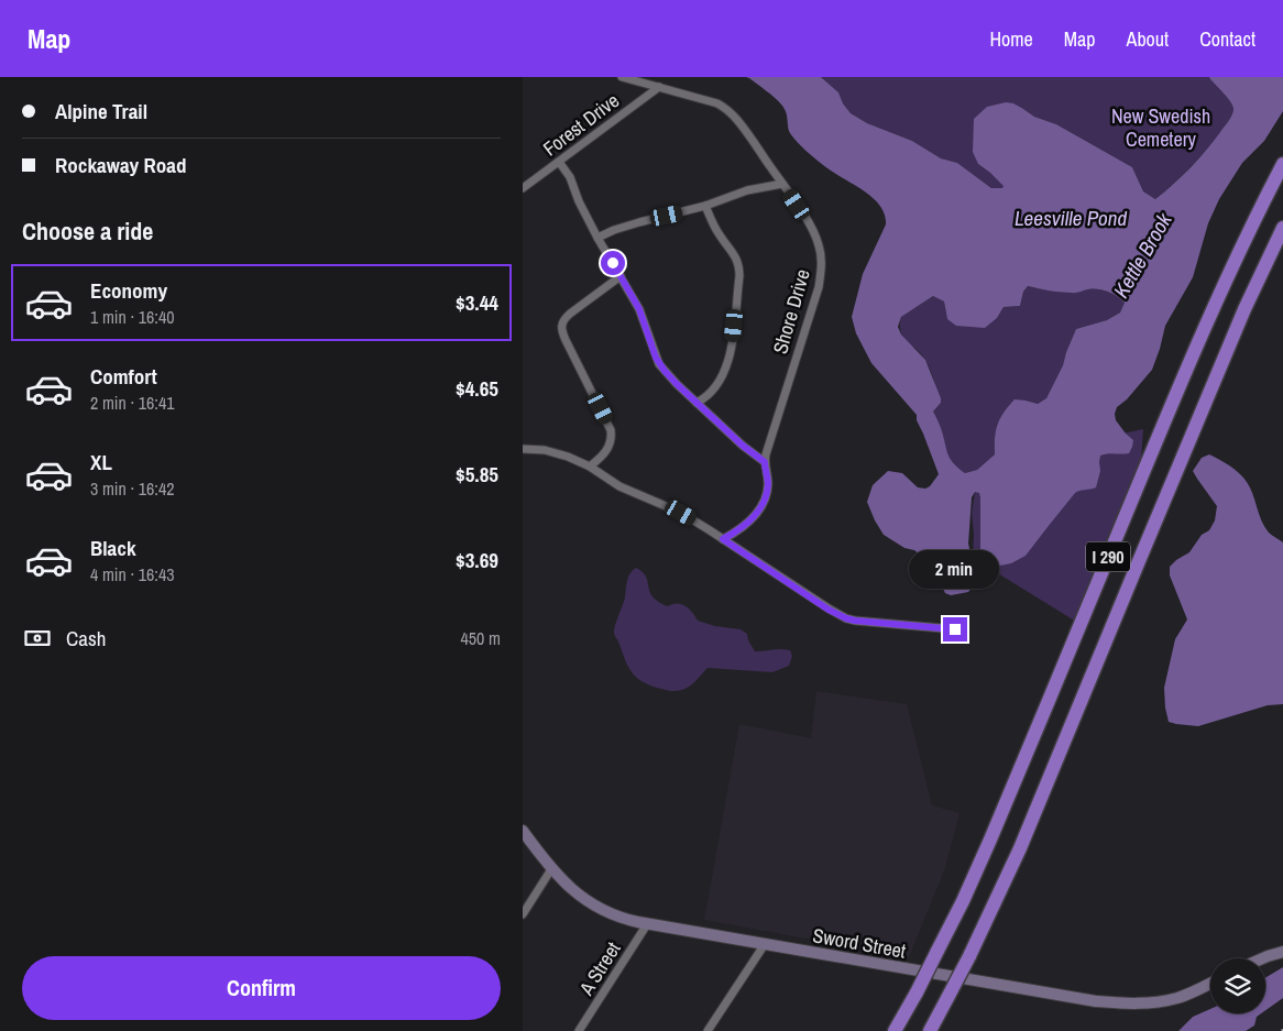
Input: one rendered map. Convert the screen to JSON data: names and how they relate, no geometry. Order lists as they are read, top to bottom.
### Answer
{
  "streets": {
    "highway": ["I 290"],
    "street": [
      "Forest Drive",
      "Shore Drive",
      "Sword Street",
      "A Street"
    ]
  },
  "crossings": [
    ["Forest Drive", "Shore Drive"],
    ["Sword Street", "A Street"]
  ],
  "water": ["Leesville Pond", "Kettle Brook"],
  "parks": ["New Swedish Cemetery"],
  "page": {
    "header": "Map",
    "nav": [
      "Home",
      "Map",
      "About",
      "Contact"
    ],
    "banner": ["Alpine Trail", "Rockaway Road"],
    "heading": "Choose a ride",
    "list": [
      {
        "name": "Economy",
        "note": "1 min · 16:40",
        "value": "$3.44"
      },
      {
        "name": "Comfort",
        "note": "2 min · 16:41",
        "value": "$4.65"
      },
      {
        "name": "XL",
        "note": "3 min · 16:42",
        "value": "$5.85"
      },
      {
        "name": "Black",
        "note": "4 min · 16:43",
        "value": "$3.69"
      }
    ],
    "bubble": "2 min",
    "pay": ["Cash", "450 m"],
    "buttons": "Confirm"
  }
}
